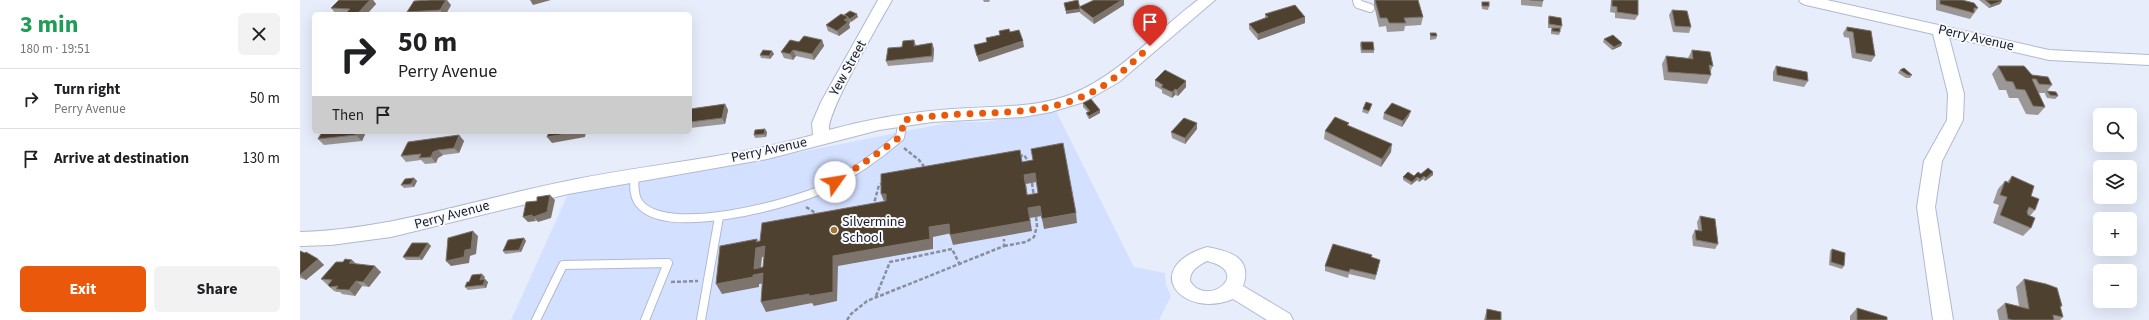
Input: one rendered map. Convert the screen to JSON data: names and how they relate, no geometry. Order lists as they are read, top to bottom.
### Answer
{
  "streets": {
    "street": ["Perry Avenue", "Yew Street"]
  },
  "crossings": [
    ["Perry Avenue", "Yew Street"]
  ],
  "places": ["Silvermine School"],
  "page": {
    "heading": ["3 min", "180 m · 19:51"],
    "turn": ["50 m", "Perry Avenue"],
    "list": [
      {
        "name": "Turn right",
        "note": "Perry Avenue",
        "value": "50 m"
      },
      {
        "name": "Arrive at destination",
        "value": "130 m"
      }
    ],
    "then": "Then",
    "map_buttons": ["+", "−"],
    "buttons": ["Exit", "Share"]
  }
}
